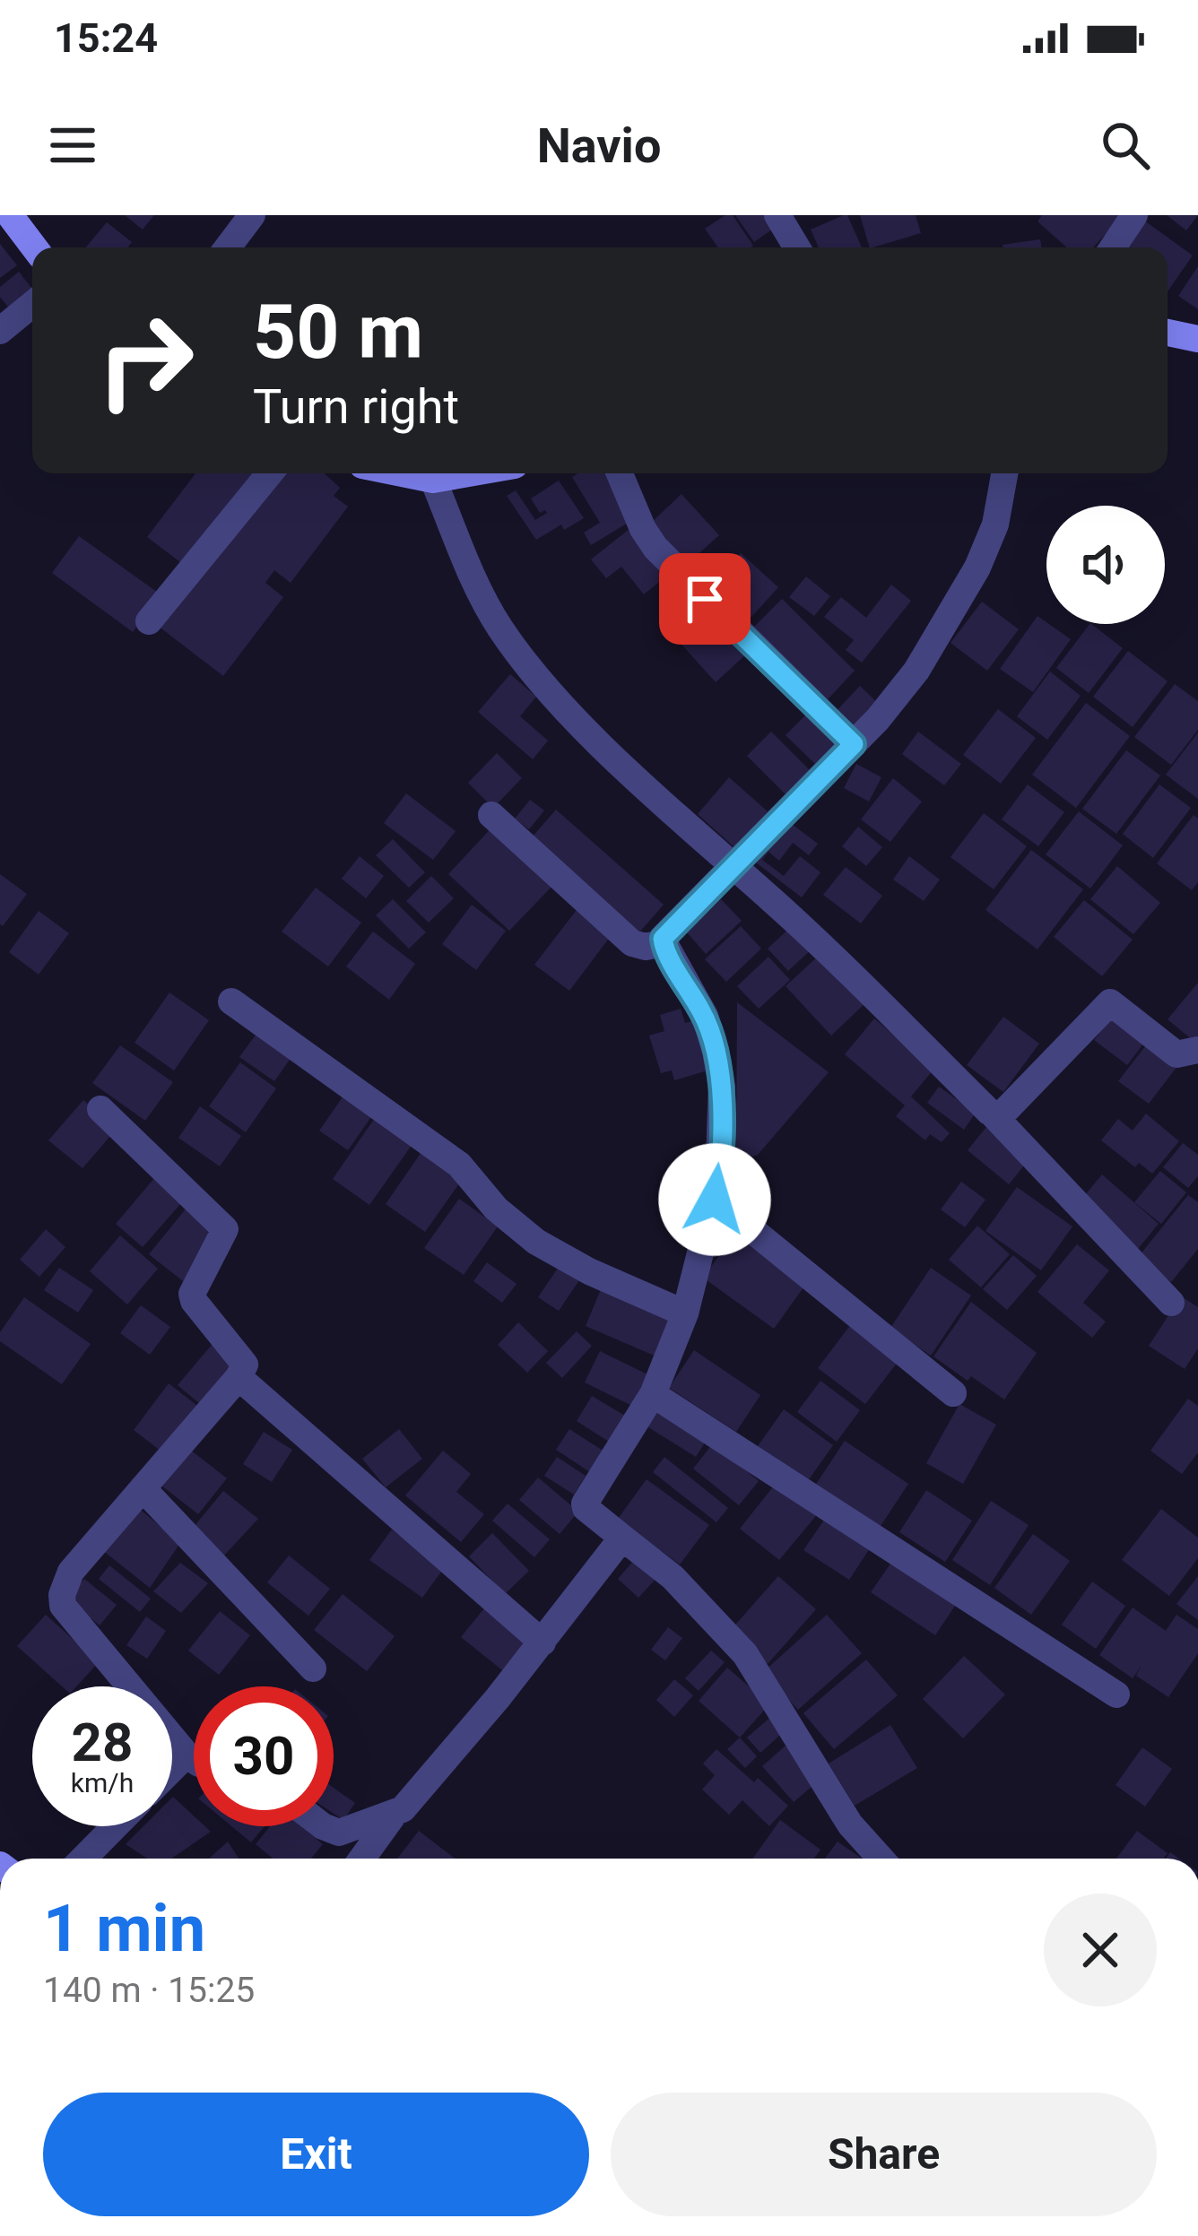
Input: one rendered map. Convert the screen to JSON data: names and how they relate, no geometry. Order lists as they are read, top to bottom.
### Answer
{
  "page": {
    "status": "15:24",
    "header": "Navio",
    "turn": ["50 m", "Turn right"],
    "speed": "28 km/h",
    "limit": "30",
    "heading": ["1 min", "140 m · 15:25"],
    "buttons": ["Exit", "Share"]
  }
}
